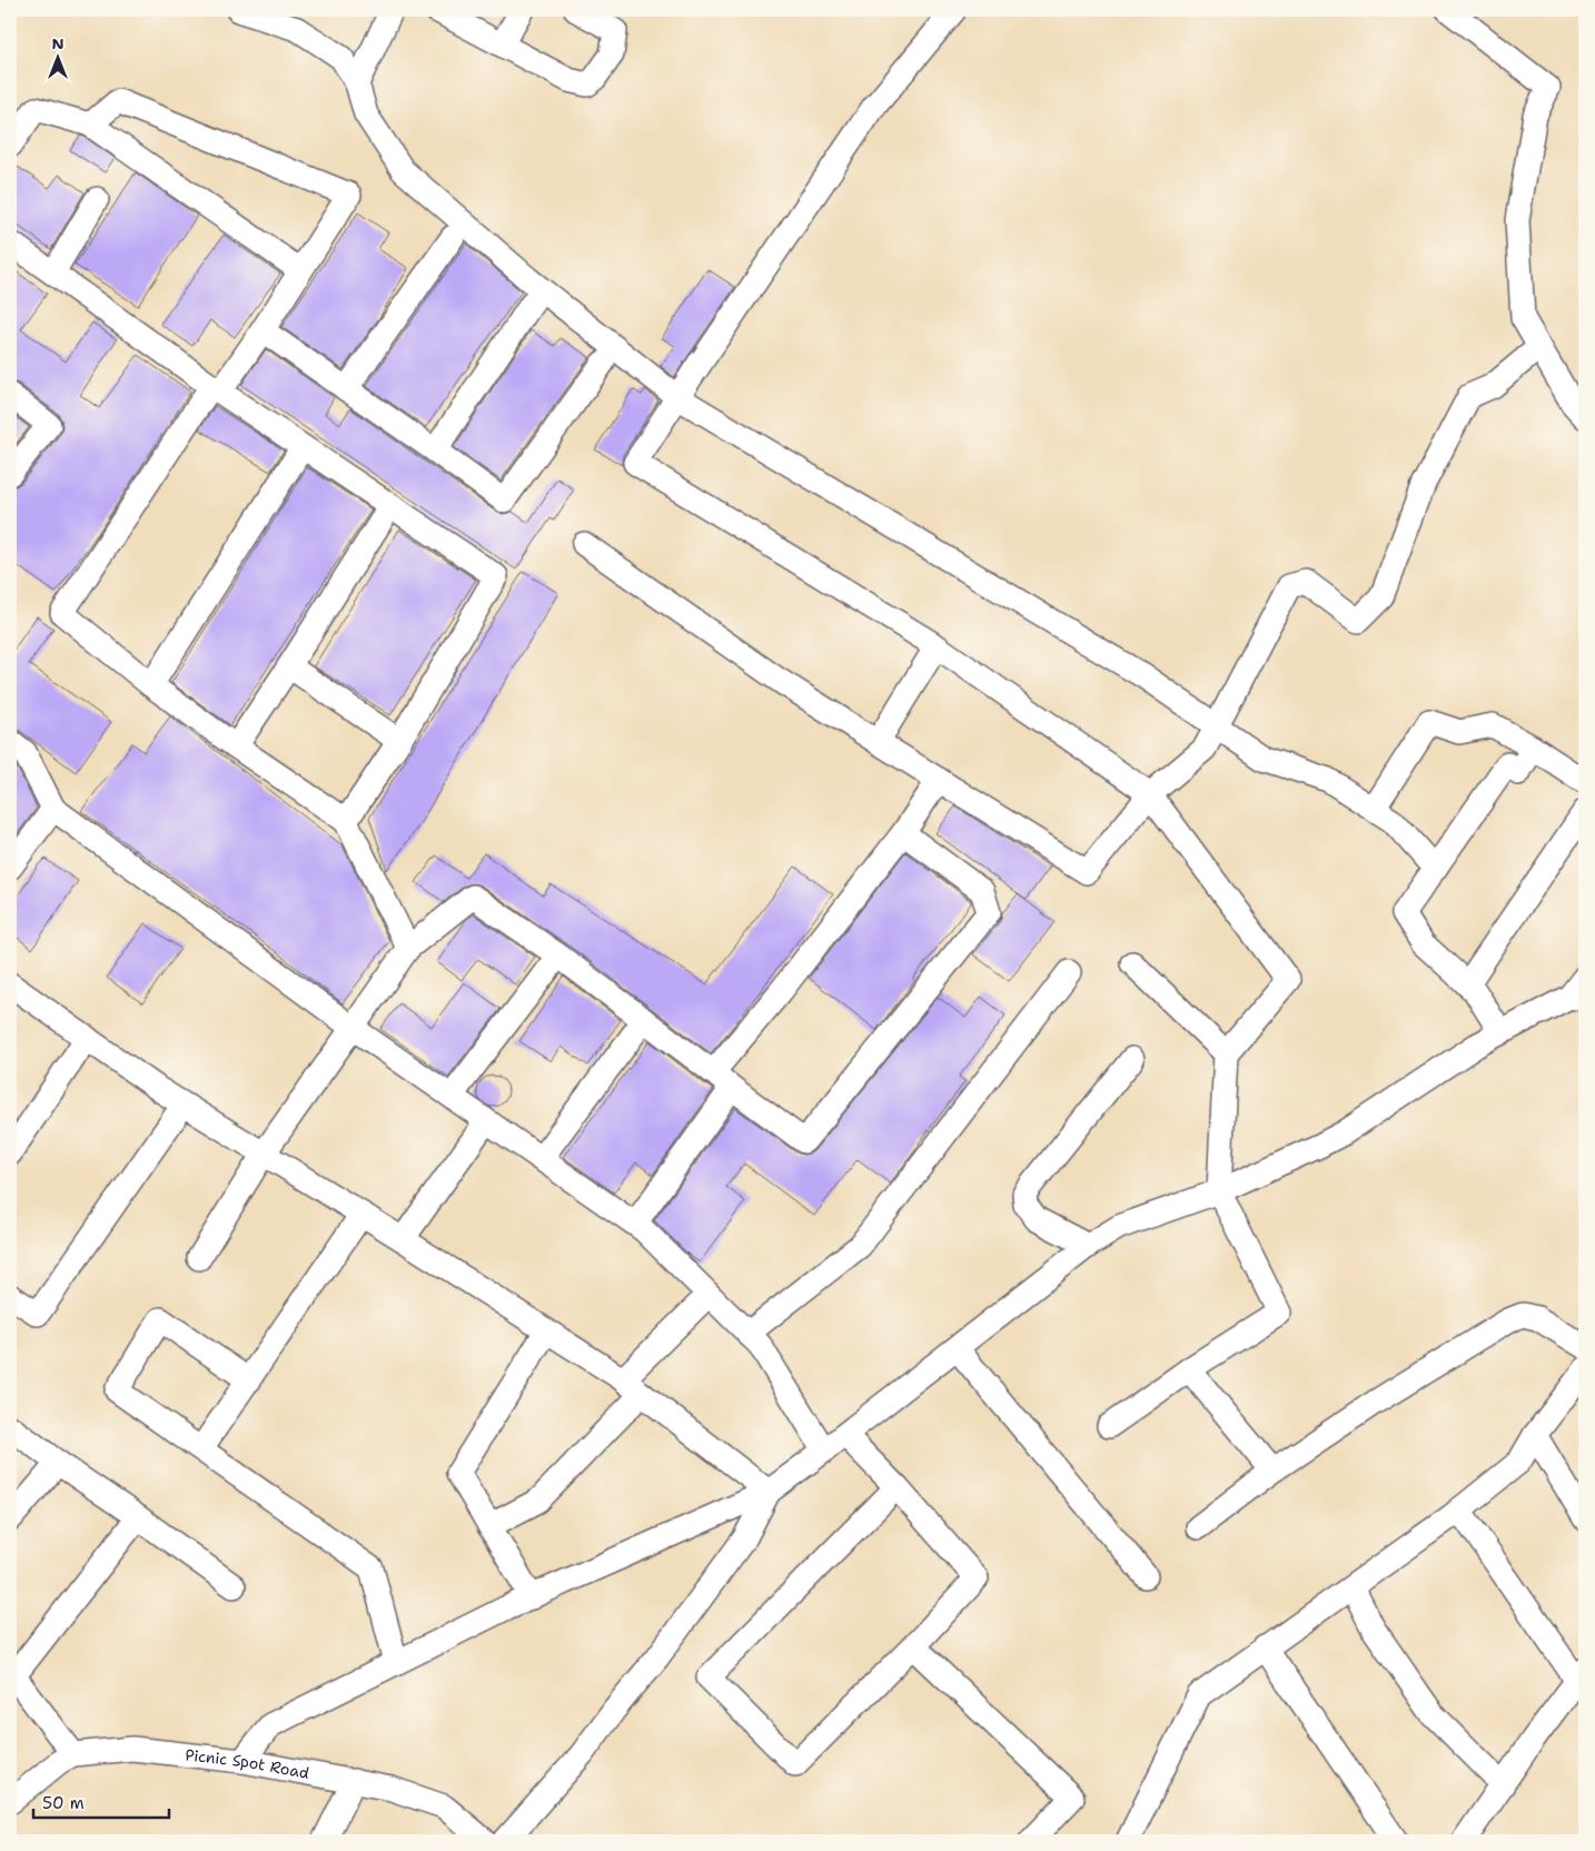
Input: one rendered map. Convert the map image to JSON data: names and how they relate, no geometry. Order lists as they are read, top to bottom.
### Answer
{
  "streets": {
    "street": ["Picnic Spot Road"]
  },
  "scale_bar": "50 m",
  "north": "top"
}
